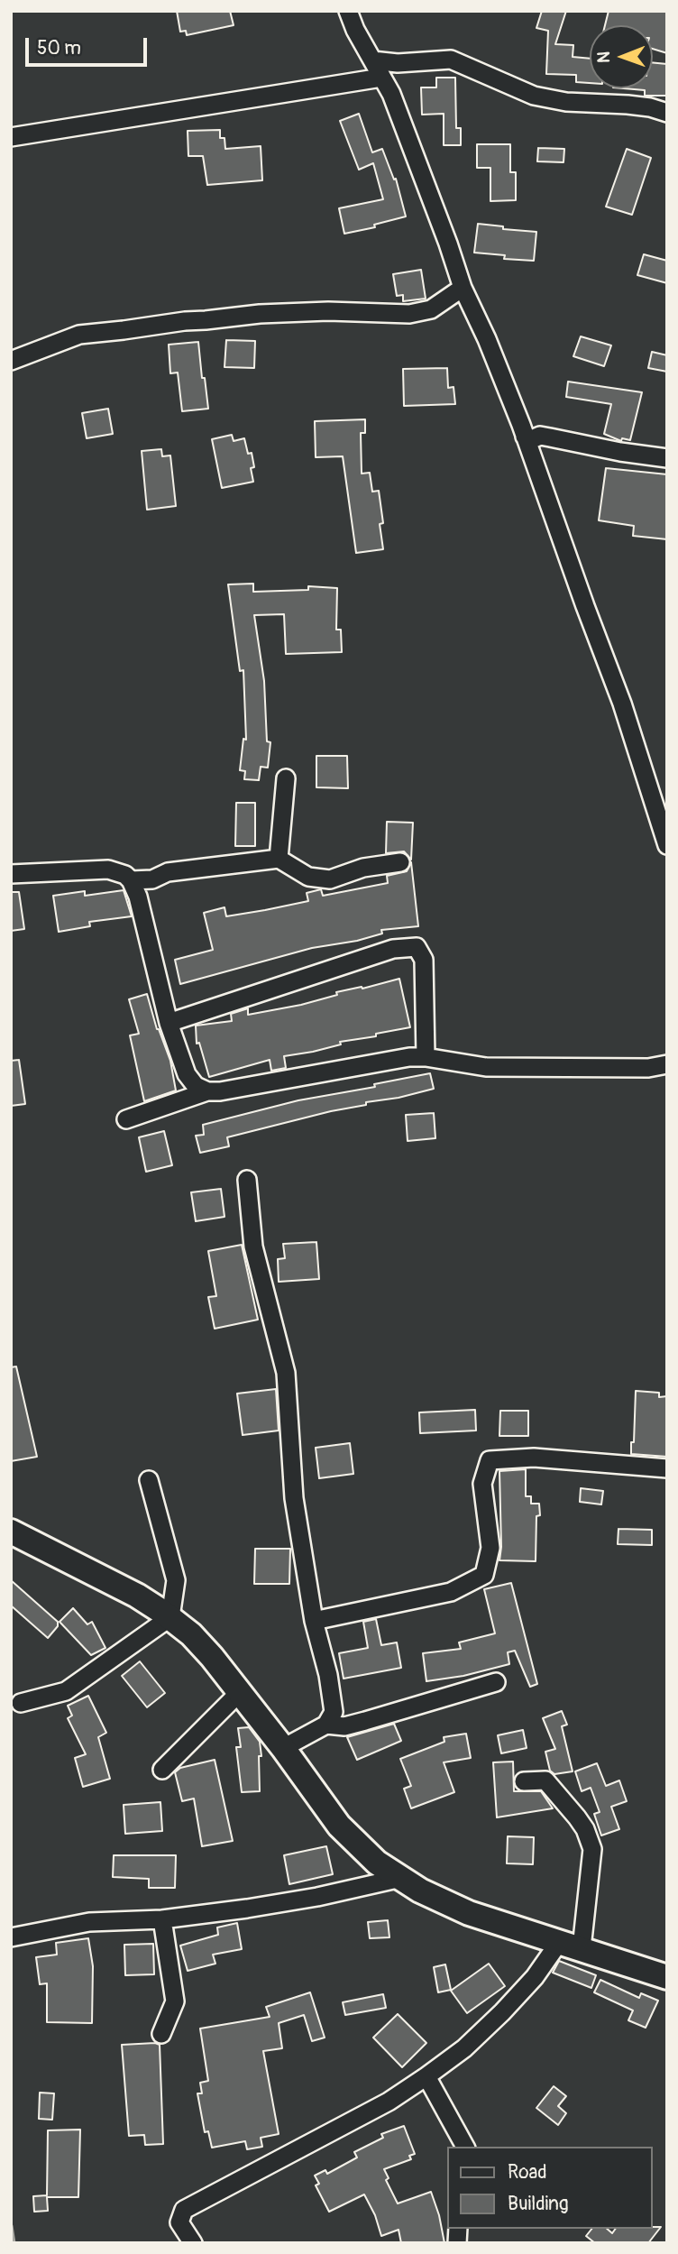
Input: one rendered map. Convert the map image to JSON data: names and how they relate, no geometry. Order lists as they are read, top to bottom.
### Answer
{
  "legend": ["Road", "Building"],
  "scale_bar": "50 m",
  "north": "left"
}
